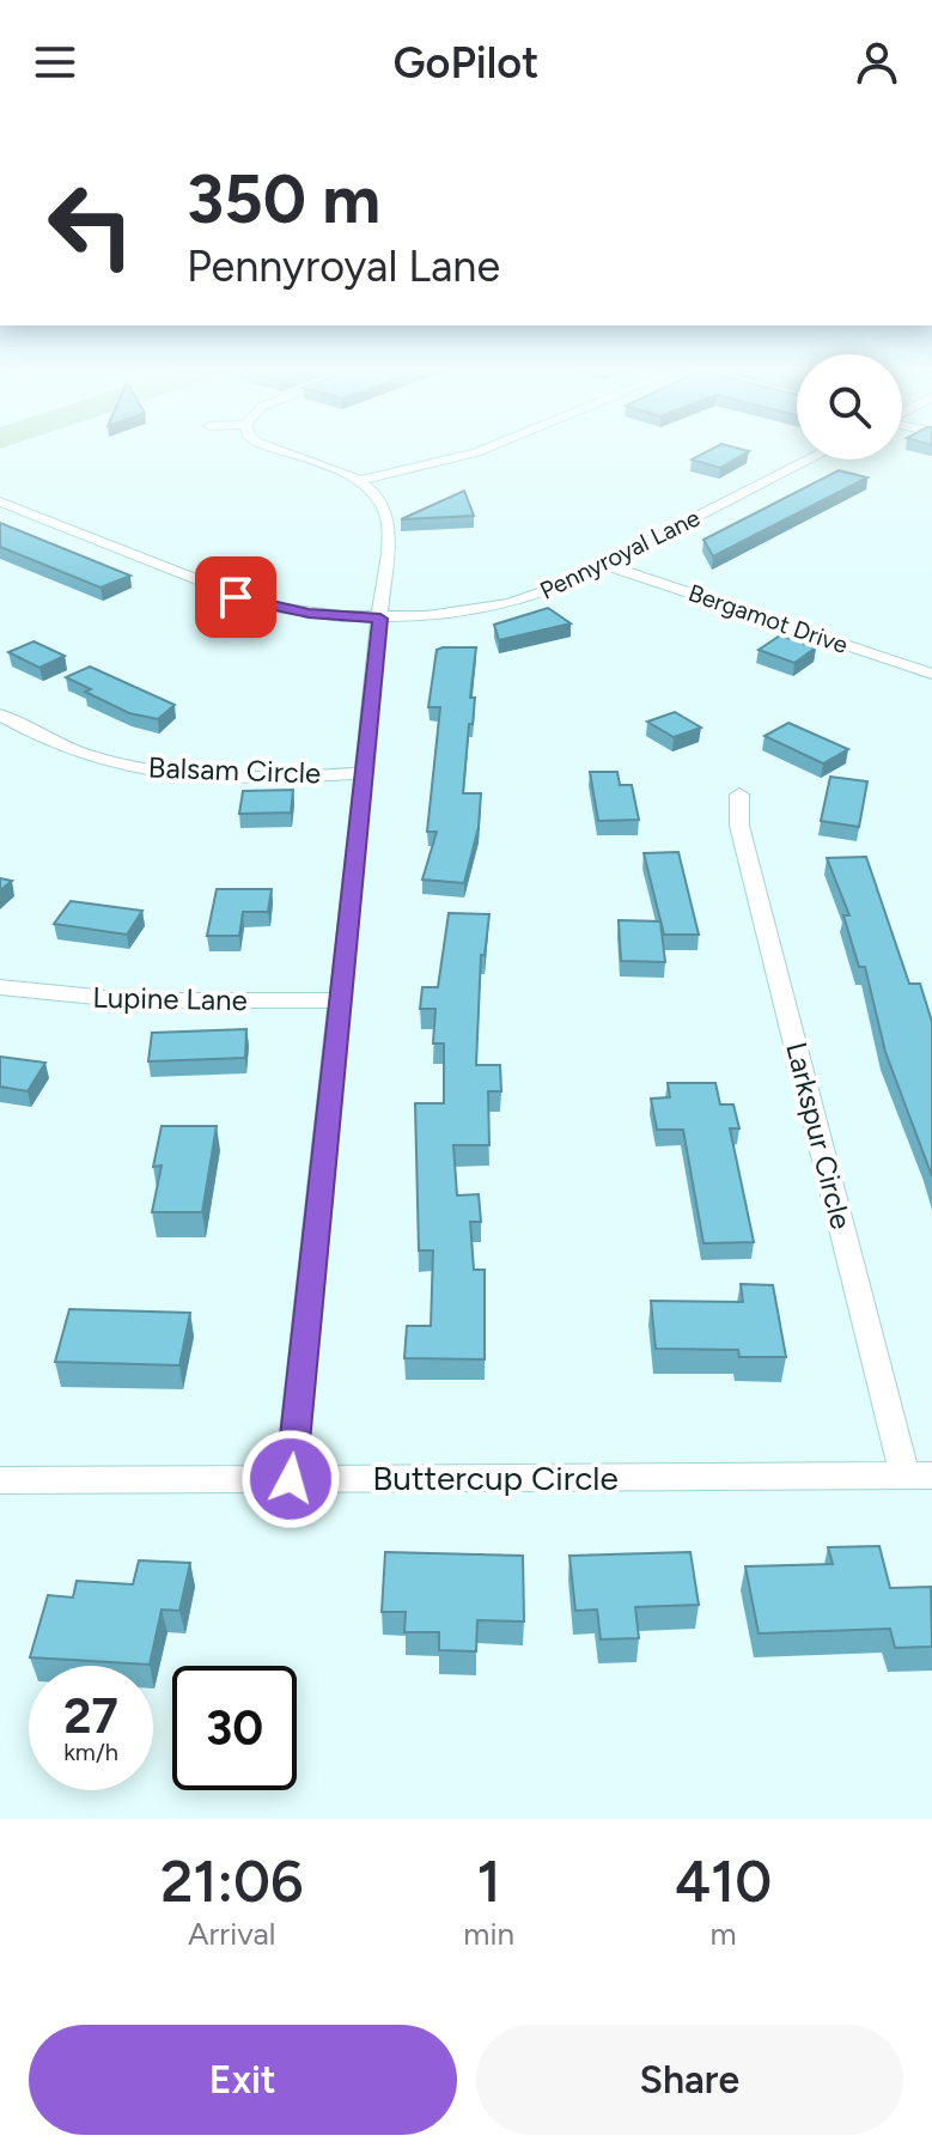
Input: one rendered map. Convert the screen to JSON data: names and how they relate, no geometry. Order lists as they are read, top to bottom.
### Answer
{
  "streets": {
    "street": [
      "Pennyroyal Lane",
      "Bergamot Drive",
      "Balsam Circle",
      "Lupine Lane",
      "Larkspur Circle",
      "Buttercup Circle"
    ]
  },
  "crossings": [
    ["Pennyroyal Lane", "Bergamot Drive"],
    ["Larkspur Circle", "Buttercup Circle"]
  ],
  "page": {
    "header": "GoPilot",
    "turn": ["350 m", "Pennyroyal Lane"],
    "speed": "27 km/h",
    "limit": "30",
    "eta": [
      "21:06",
      "Arrival",
      "1",
      "min",
      "410",
      "m"
    ],
    "buttons": ["Exit", "Share"]
  }
}
